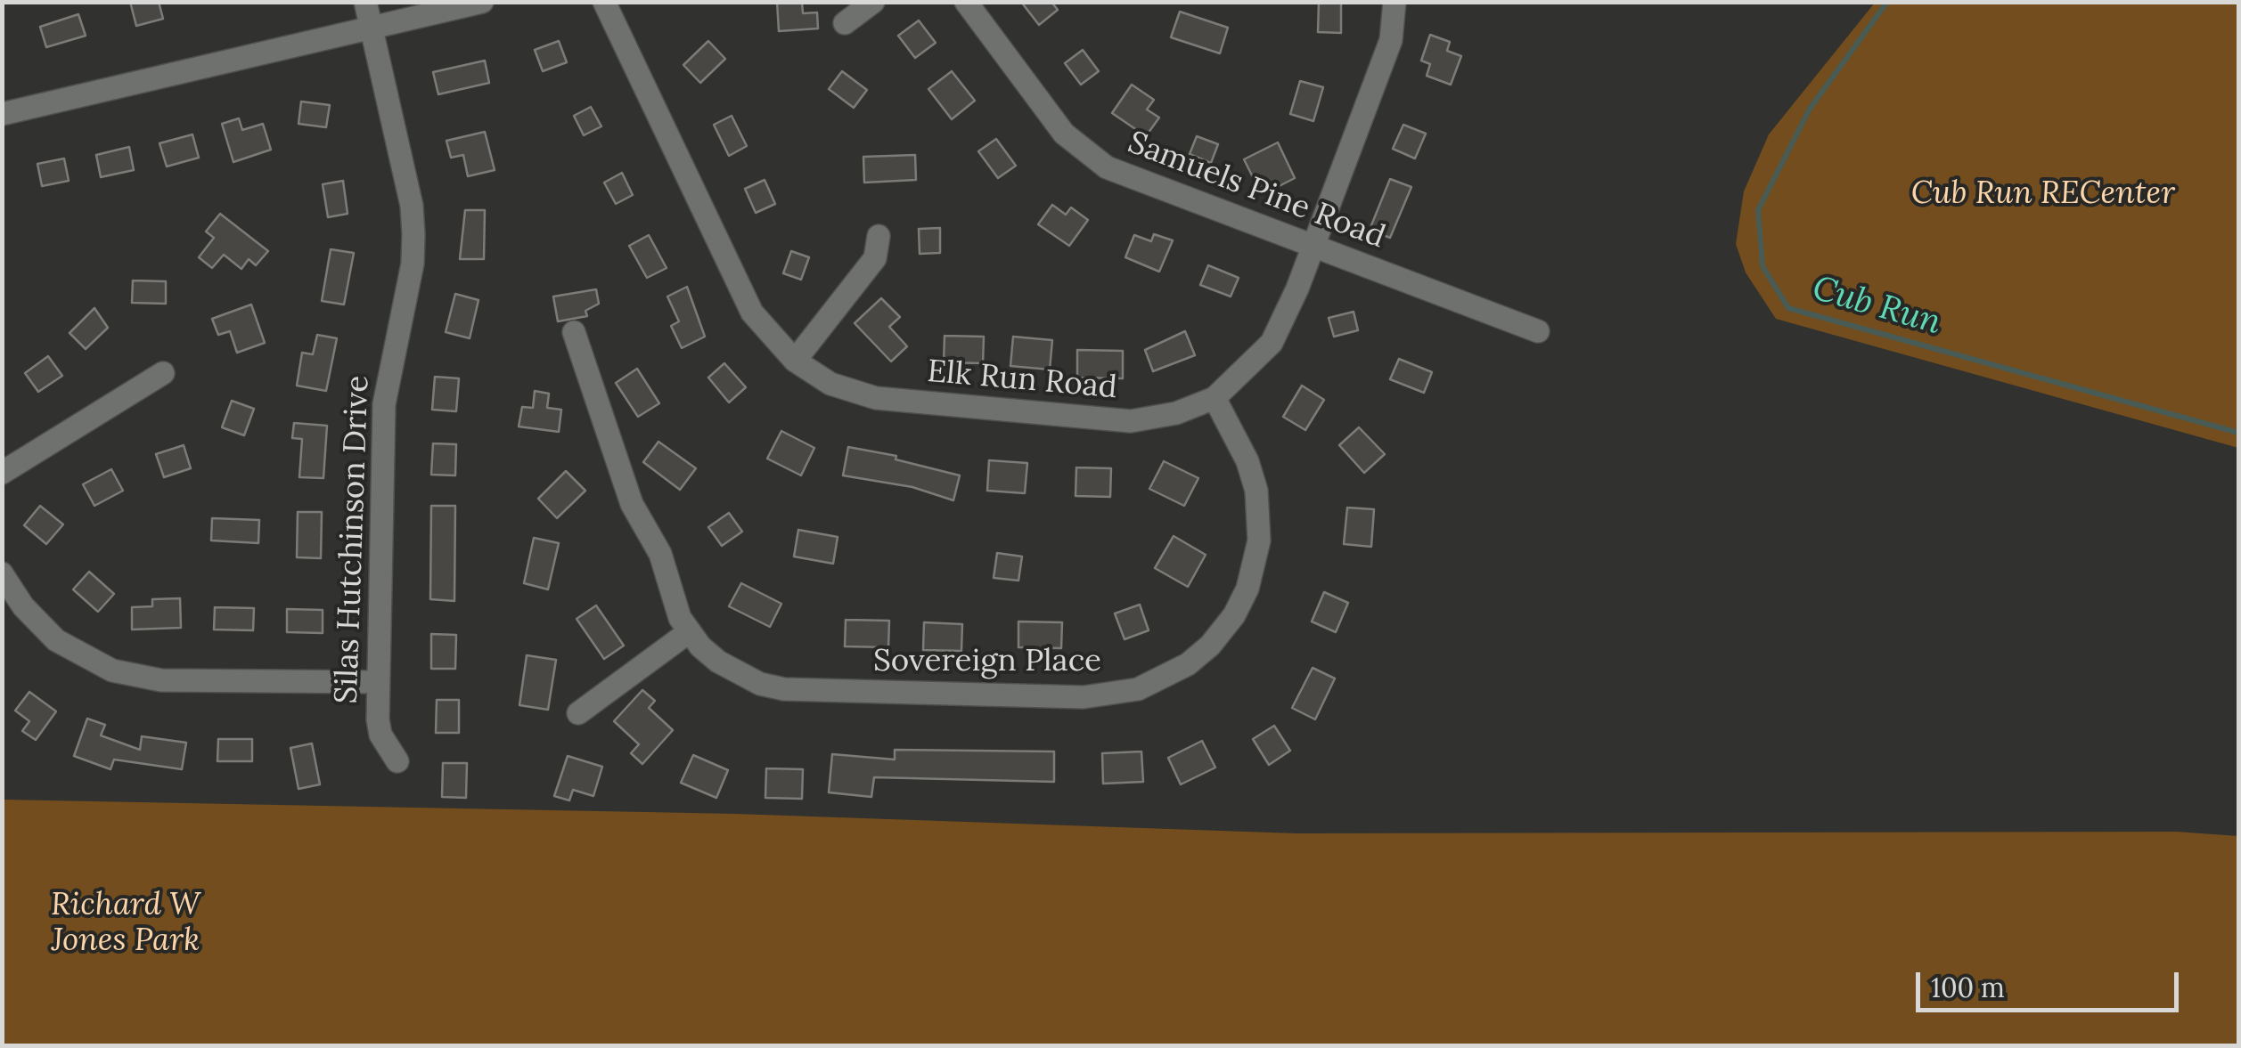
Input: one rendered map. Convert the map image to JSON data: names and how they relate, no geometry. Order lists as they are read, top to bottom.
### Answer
{
  "streets": {
    "street": [
      "Samuels Pine Road",
      "Elk Run Road",
      "Silas Hutchinson Drive",
      "Sovereign Place"
    ]
  },
  "crossings": [
    ["Samuels Pine Road", "Elk Run Road"],
    ["Elk Run Road", "Sovereign Place"]
  ],
  "water": ["Cub Run"],
  "parks": ["Cub Run RECenter", "Richard W Jones Park"],
  "scale_bar": "100 m"
}
